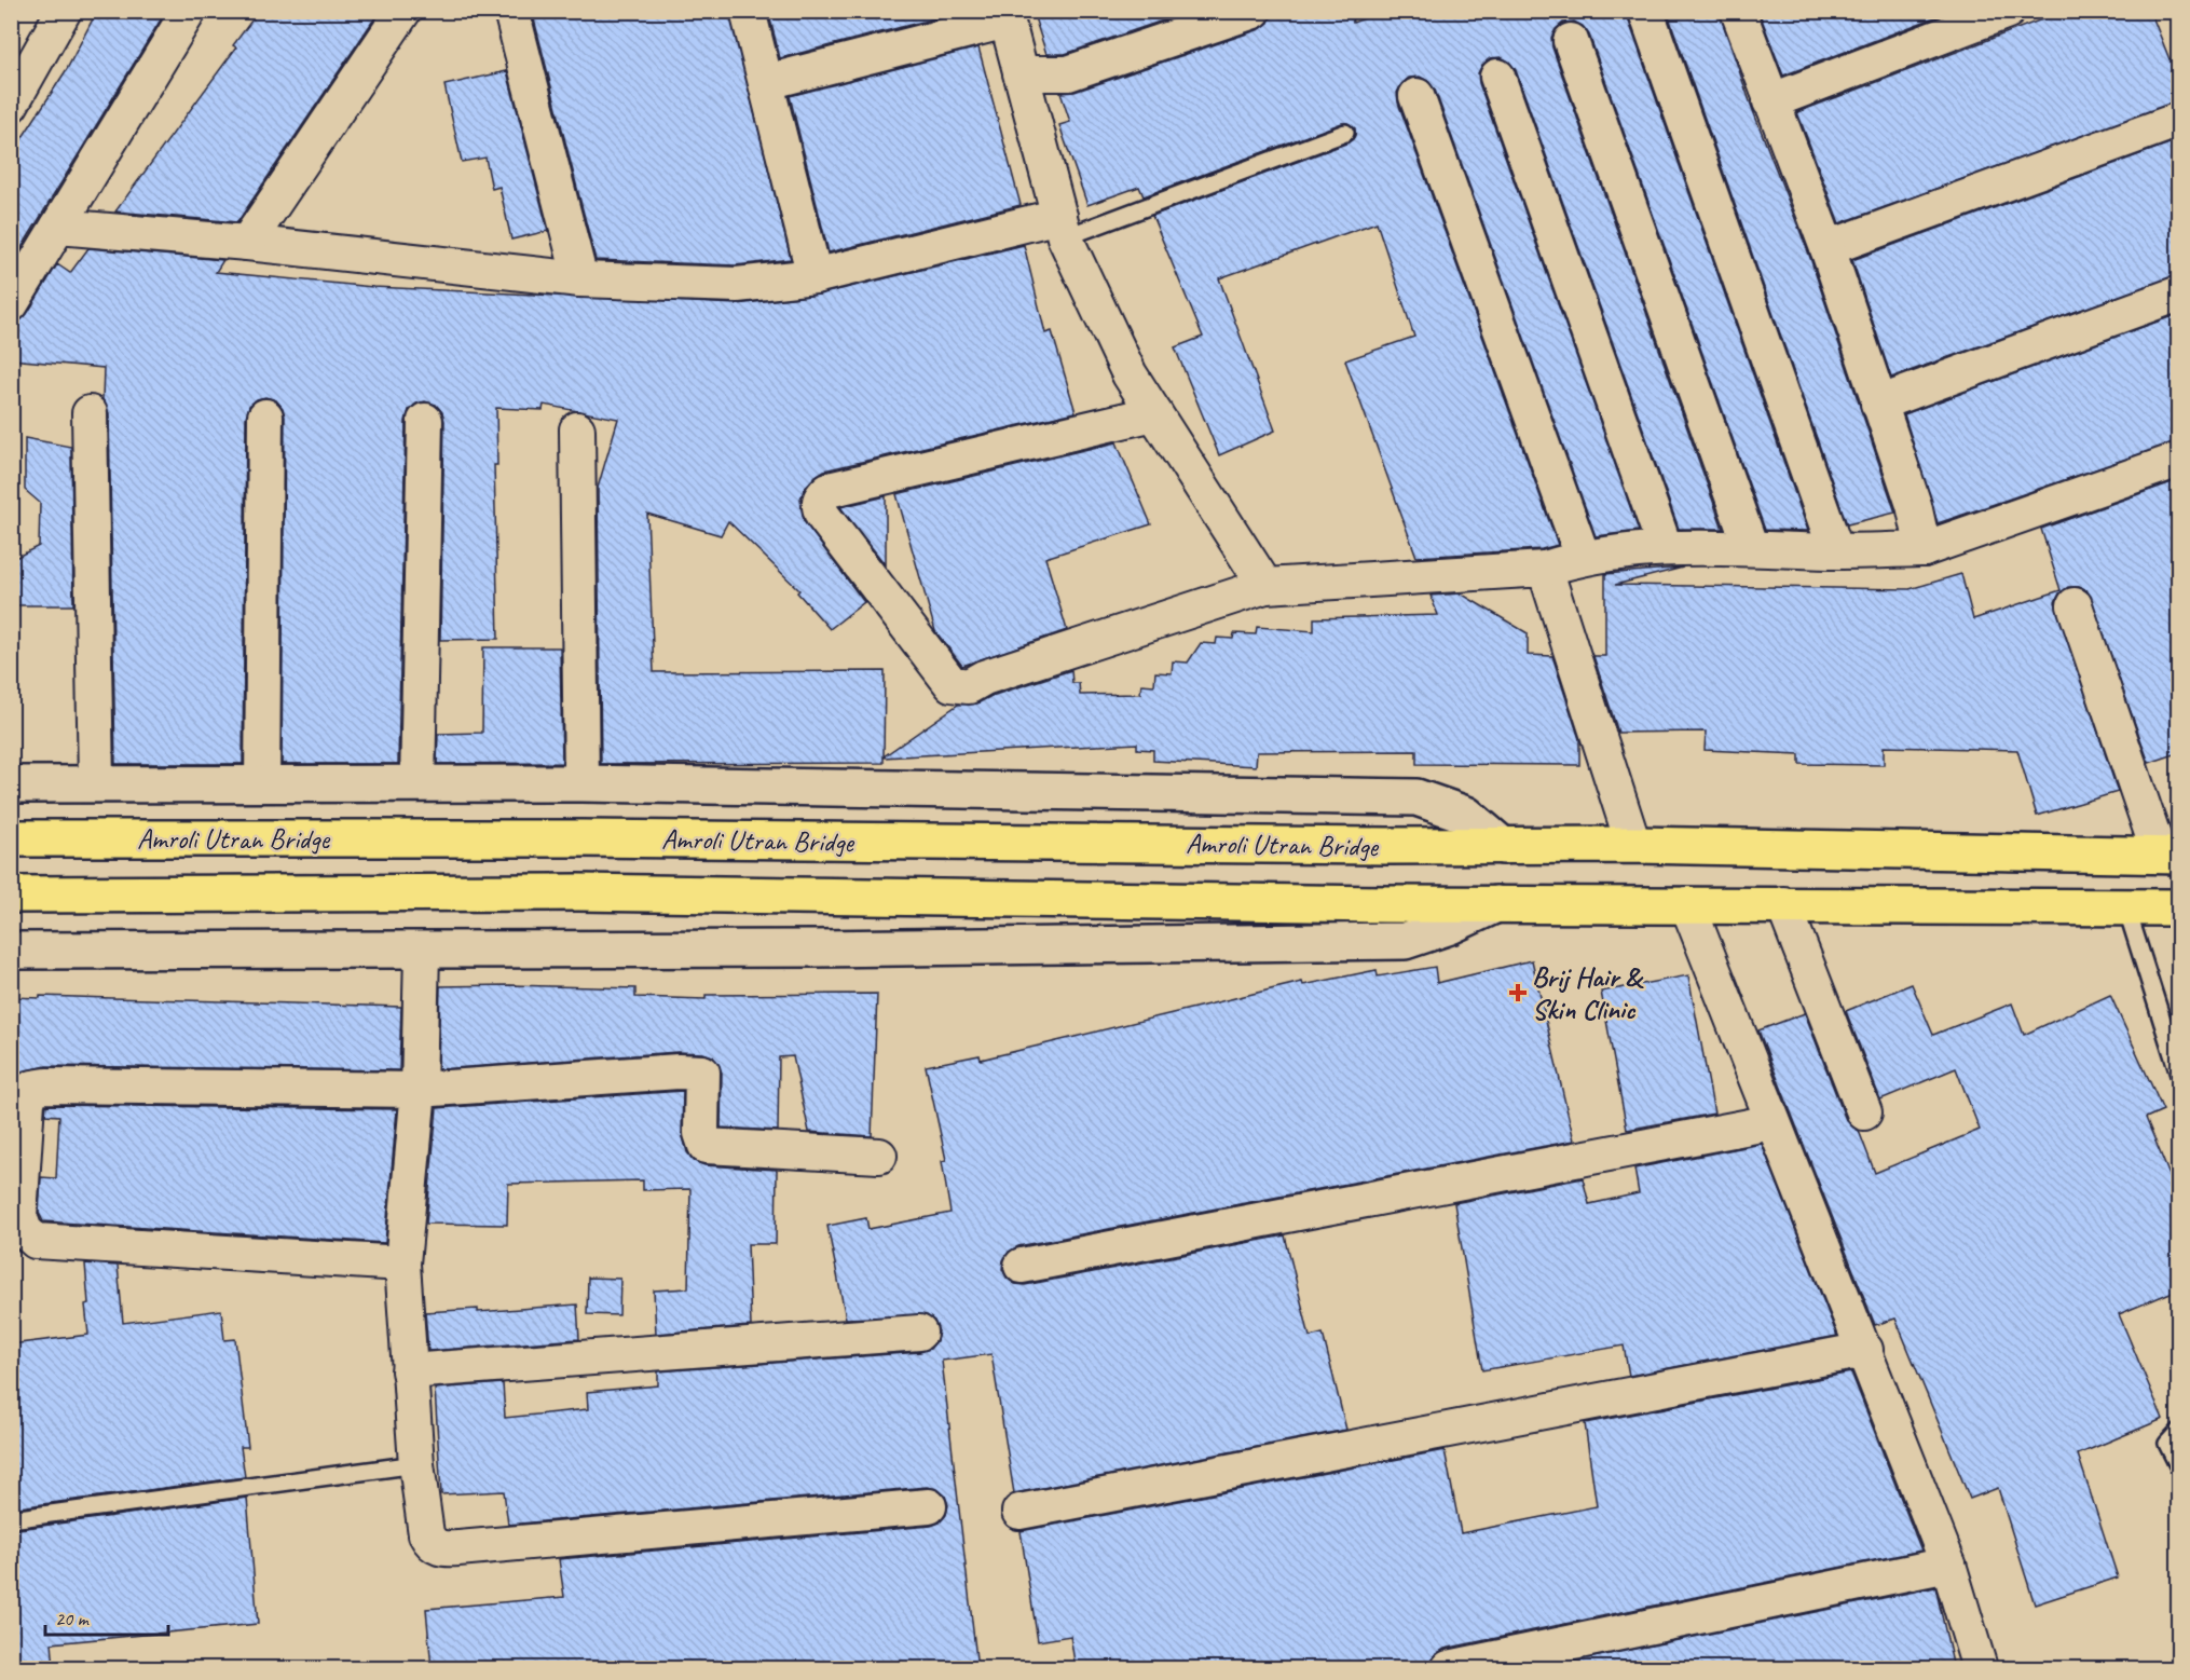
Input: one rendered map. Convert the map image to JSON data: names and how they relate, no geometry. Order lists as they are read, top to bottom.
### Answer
{
  "streets": {
    "main road": ["Amroli Utran Bridge"]
  },
  "places": {
    "health": ["Brij Hair & Skin Clinic"]
  },
  "scale_bar": "20 m"
}
